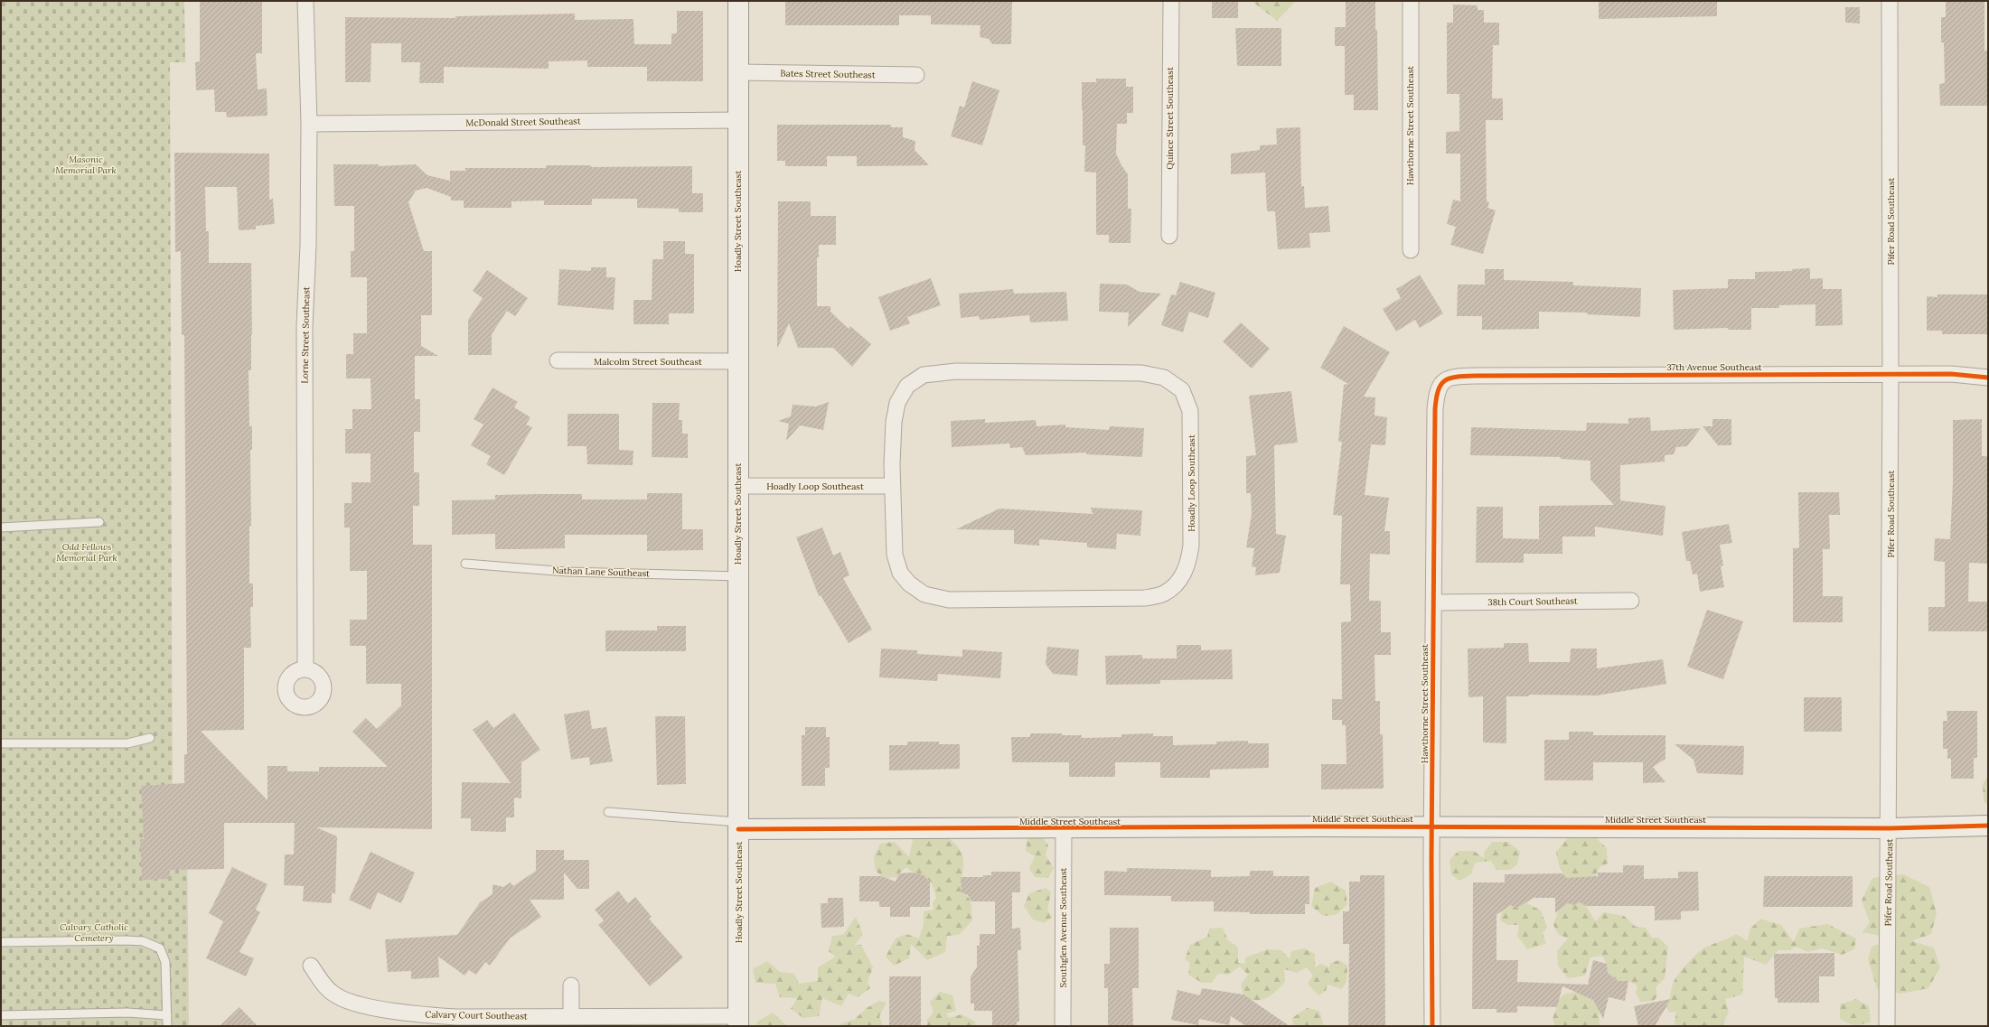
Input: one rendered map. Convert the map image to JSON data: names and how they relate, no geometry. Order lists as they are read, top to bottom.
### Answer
{
  "streets": {
    "street": [
      "Bates Street Southeast",
      "Quince Street Southeast",
      "McDonald Street Southeast",
      "Hawthorne Street Southeast",
      "Hoadly Street Southeast",
      "Pifer Road Southeast",
      "Lorne Street Southeast",
      "Malcolm Street Southeast",
      "37th Avenue Southeast",
      "Hoadly Loop Southeast",
      "38th Court Southeast",
      "Middle Street Southeast",
      "Southglen Avenue Southeast",
      "Calvary Court Southeast"
    ],
    "lane": ["Nathan Lane Southeast"]
  },
  "crossings": [
    ["Bates Street Southeast", "Hoadly Street Southeast"],
    ["McDonald Street Southeast", "Hoadly Street Southeast"],
    ["McDonald Street Southeast", "Lorne Street Southeast"],
    ["Hawthorne Street Southeast", "37th Avenue Southeast"],
    ["Hawthorne Street Southeast", "38th Court Southeast"],
    ["Hawthorne Street Southeast", "Middle Street Southeast"],
    ["Hoadly Street Southeast", "Malcolm Street Southeast"],
    ["Hoadly Street Southeast", "Hoadly Loop Southeast"],
    ["Hoadly Street Southeast", "Nathan Lane Southeast"],
    ["Hoadly Street Southeast", "Middle Street Southeast"],
    ["Hoadly Street Southeast", "Calvary Court Southeast"],
    ["Pifer Road Southeast", "37th Avenue Southeast"],
    ["Pifer Road Southeast", "Middle Street Southeast"],
    ["Middle Street Southeast", "Southglen Avenue Southeast"]
  ],
  "parks": ["Masonic Memorial Park", "Odd Fellows Memorial Park", "Calvary Catholic Cemetery"]
}
